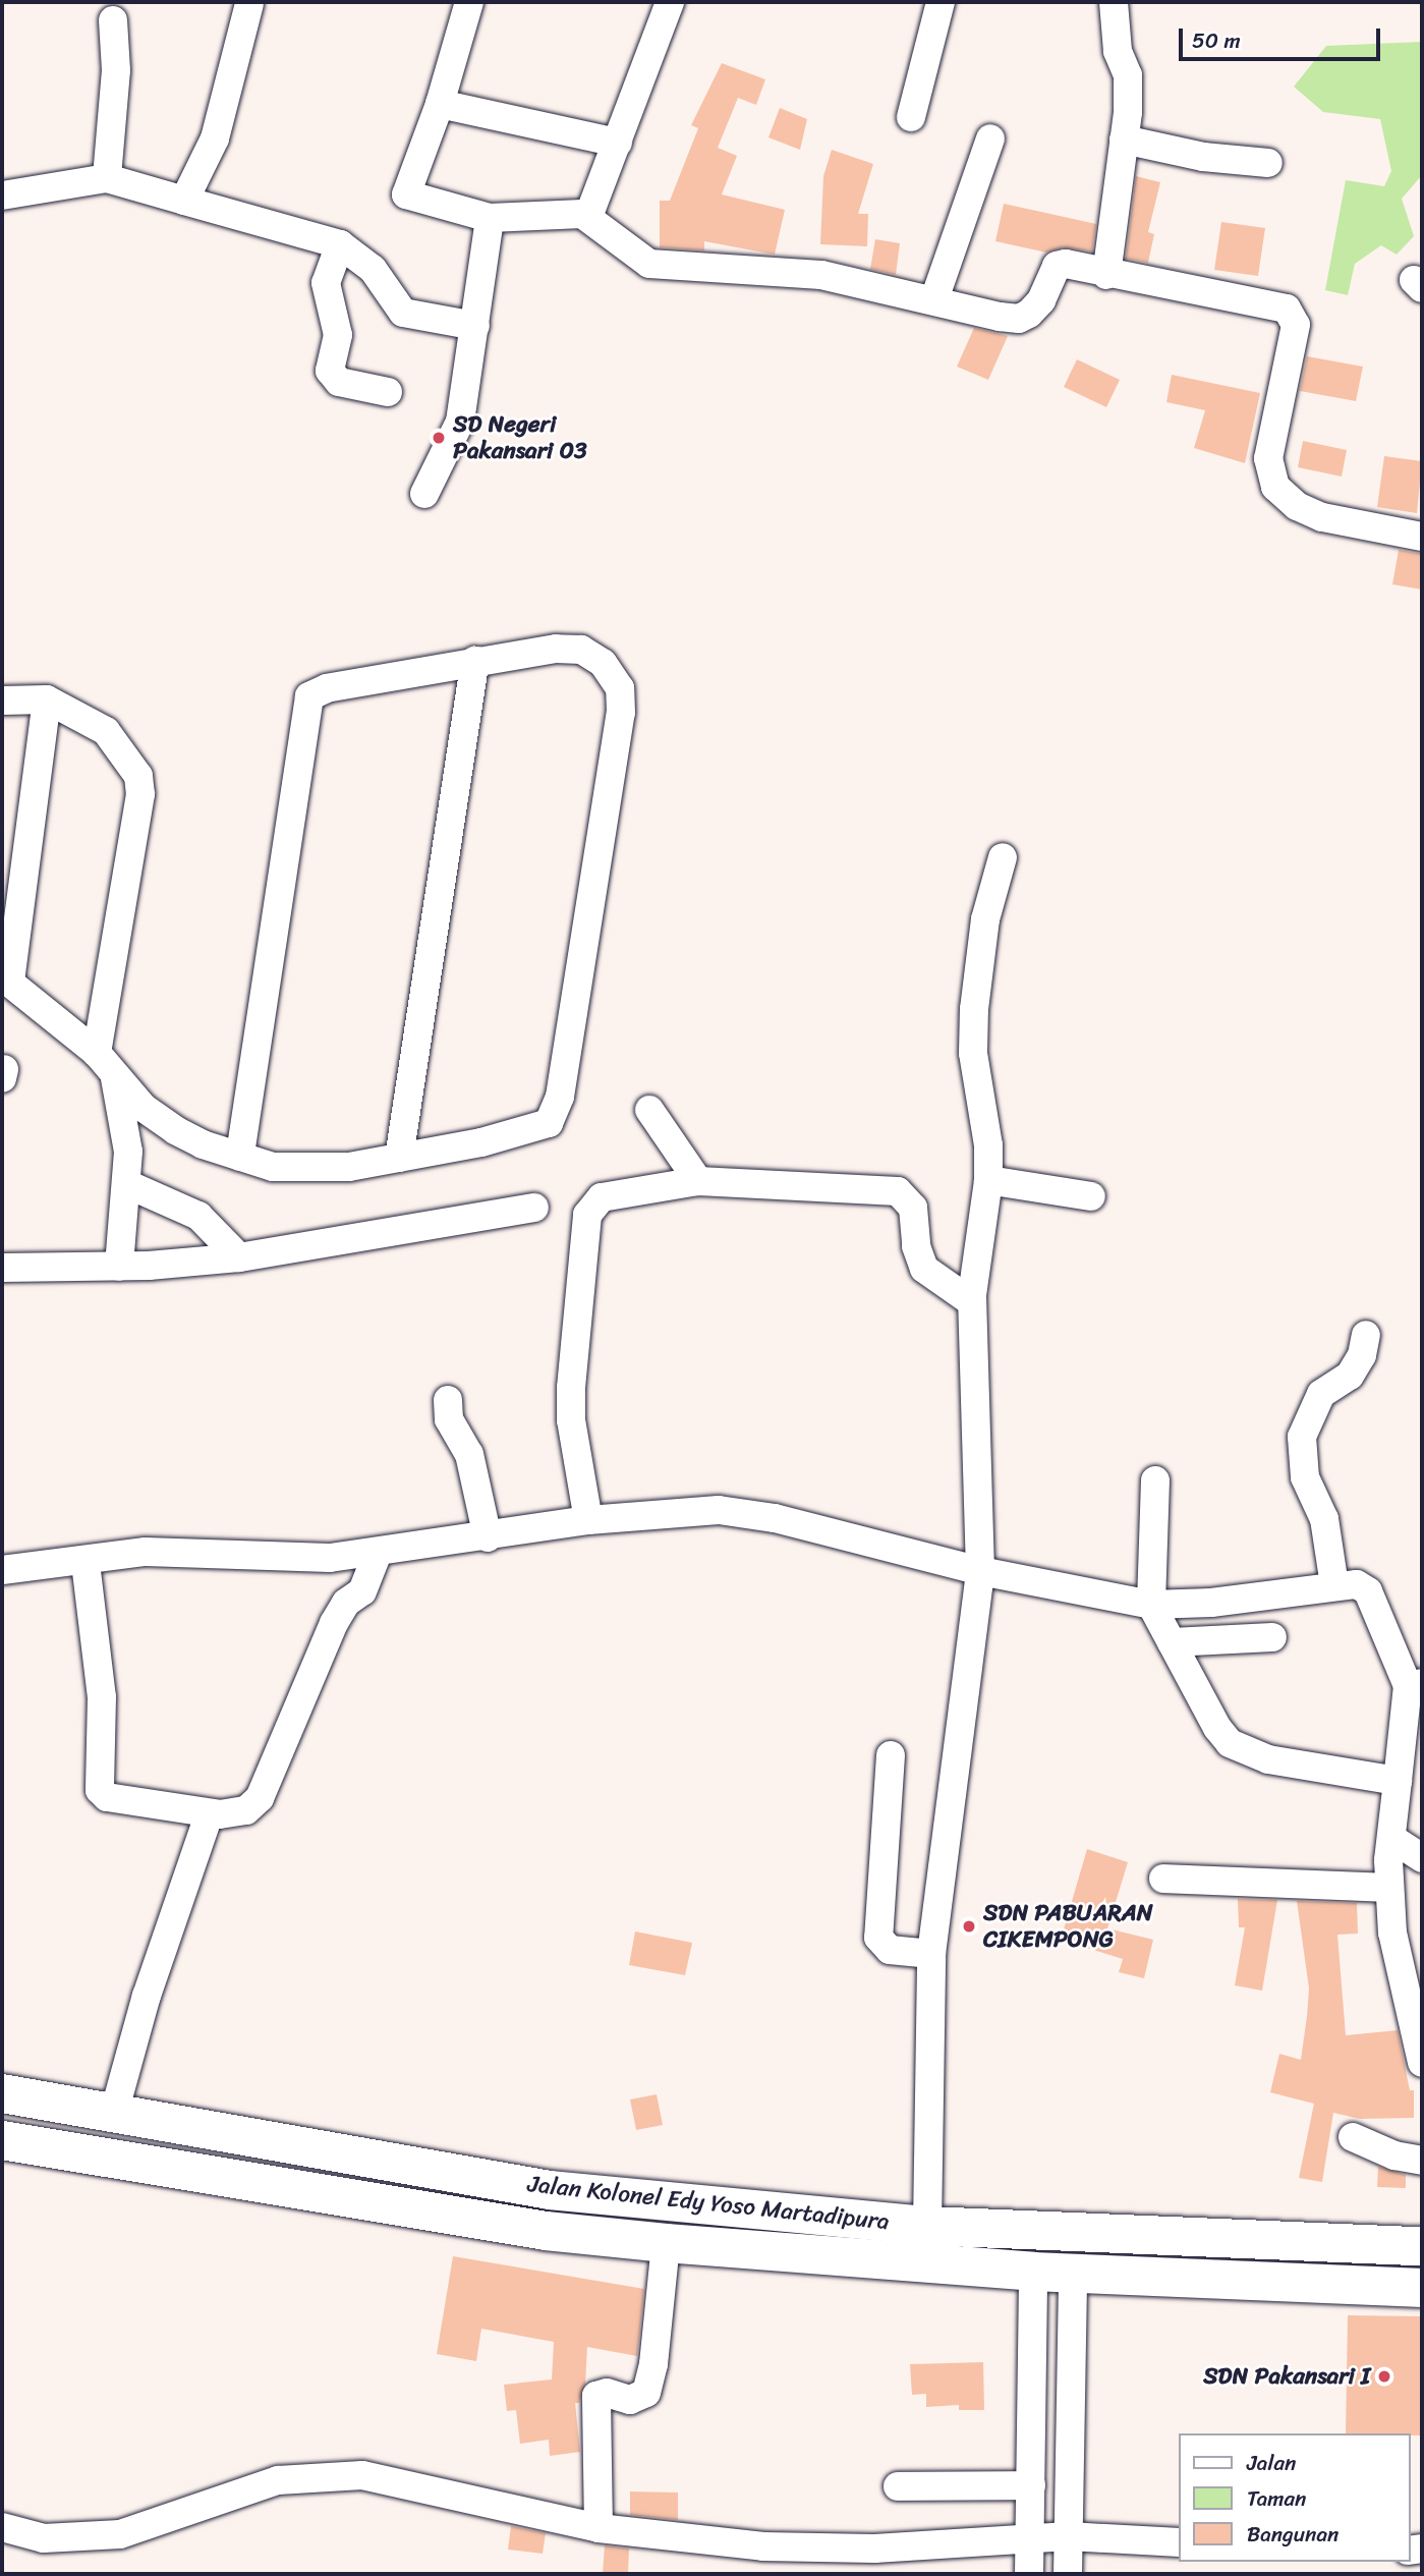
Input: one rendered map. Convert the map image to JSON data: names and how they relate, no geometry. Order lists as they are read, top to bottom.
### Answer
{
  "streets": {
    "main road": ["Jalan Kolonel Edy Yoso Martadipura"]
  },
  "places": ["SD Negeri Pakansari 03", "SDN PABUARAN CIKEMPONG", "SDN Pakansari I"],
  "legend": ["Jalan", "Taman", "Bangunan"],
  "scale_bar": "50 m"
}
